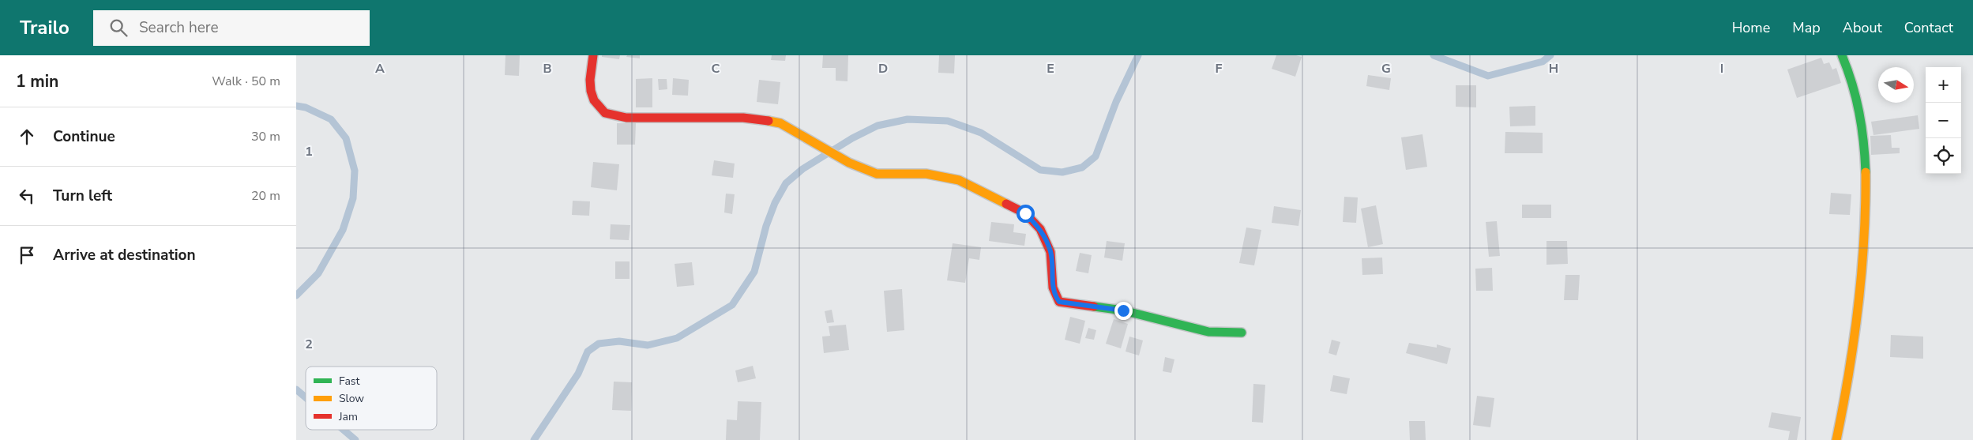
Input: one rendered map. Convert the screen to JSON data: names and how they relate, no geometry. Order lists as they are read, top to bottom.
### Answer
{
  "legend": ["Fast", "Slow", "Jam"],
  "north": "right",
  "page": {
    "header": "Trailo",
    "search": "Search here",
    "nav": [
      "Home",
      "Map",
      "About",
      "Contact"
    ],
    "heading": ["1 min", "Walk · 50 m"],
    "map_buttons": ["+", "−"],
    "list": [
      ["Continue", "30 m"],
      ["Turn left", "20 m"],
      "Arrive at destination"
    ]
  },
  "grid": {
    "columns": [
      "A",
      "B",
      "C",
      "D",
      "E",
      "F",
      "G",
      "H",
      "I"
    ],
    "rows": ["1", "2"]
  }
}
